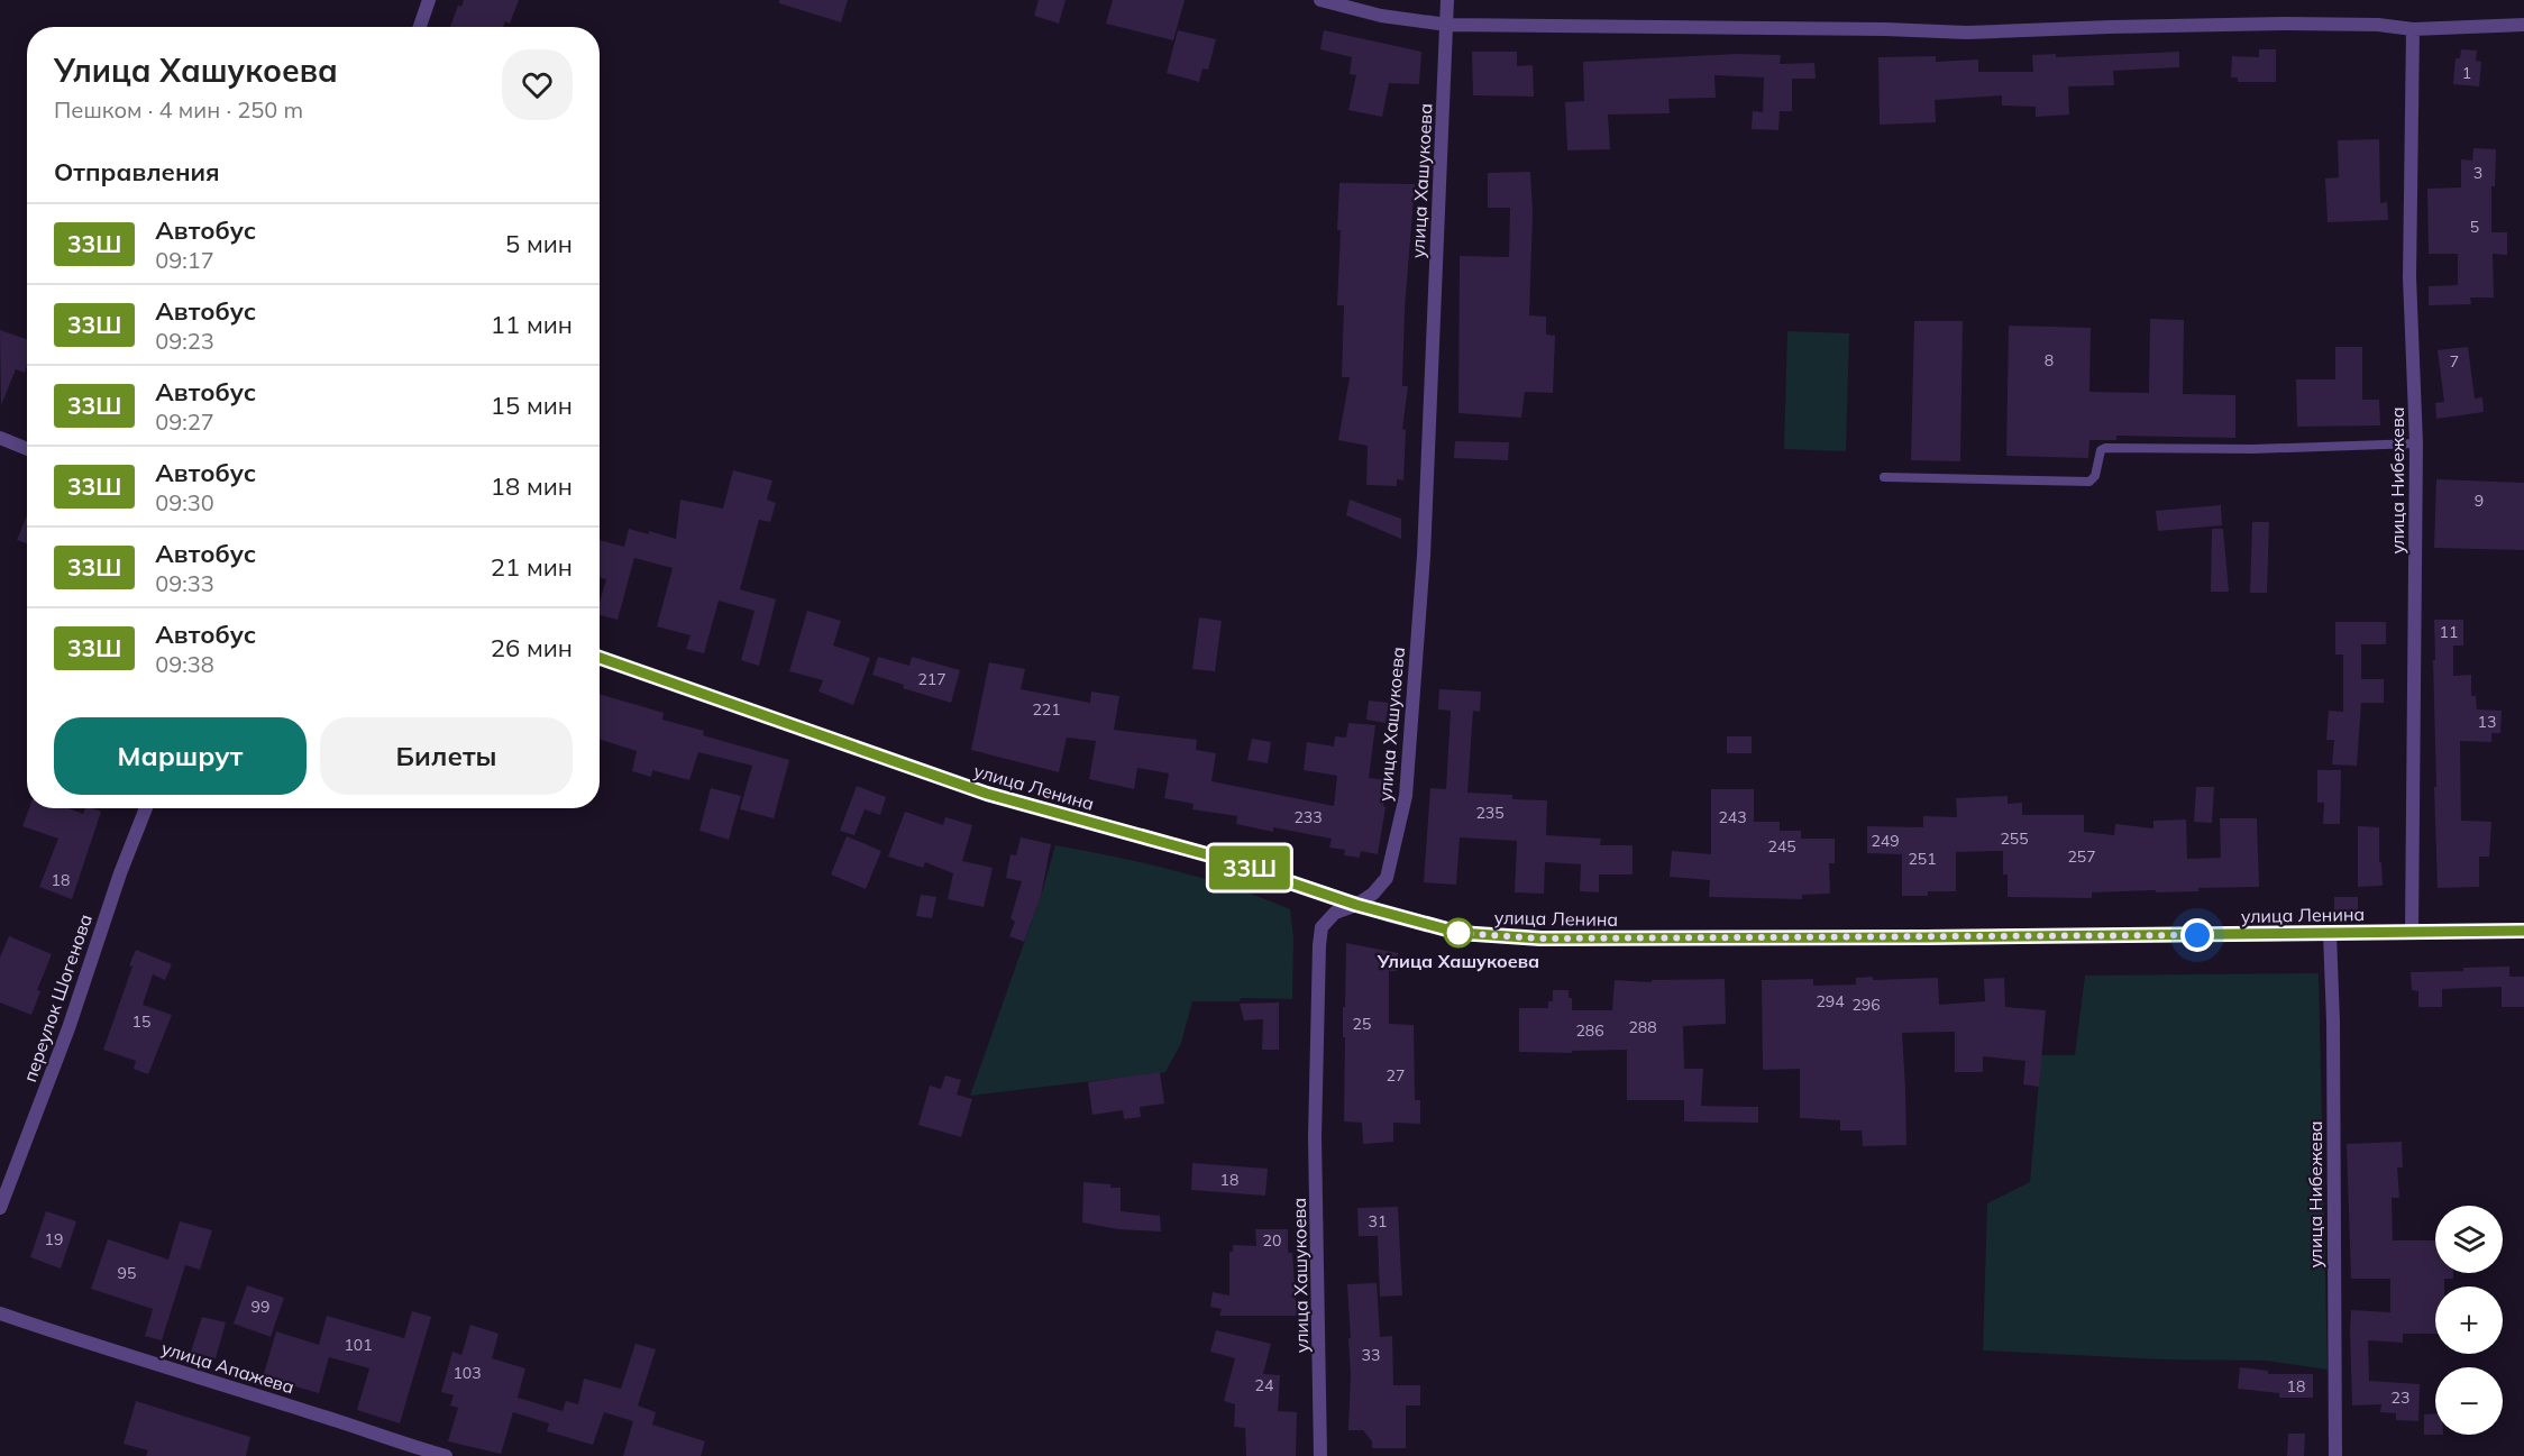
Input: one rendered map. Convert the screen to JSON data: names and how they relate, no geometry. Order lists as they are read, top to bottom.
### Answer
{
  "streets": {
    "street": [
      "улица Хашукоева",
      "улица Нибежева",
      "улица Ленина",
      "переулок Шогенова",
      "улица Апажева"
    ]
  },
  "crossings": [
    ["улица Хашукоева", "улица Ленина"],
    ["улица Нибежева", "улица Ленина"]
  ],
  "places": ["Улица Хашукоева"],
  "lines": ["bus line 33Ш"],
  "house_numbers": [
    "1",
    "3",
    "5",
    "8",
    "7",
    "9",
    "11",
    "217",
    "221",
    "13",
    "235",
    "233",
    "243",
    "255",
    "249",
    "245",
    "257",
    "251",
    "18",
    "294",
    "296",
    "15",
    "25",
    "288",
    "286",
    "27",
    "18",
    "31",
    "19",
    "20",
    "95",
    "99",
    "101",
    "33",
    "103",
    "24",
    "18",
    "23"
  ],
  "page": {
    "on_map": "33Ш",
    "heading": [
      ["Улица Хашукоева", "Пешком · 4 мин · 250 m"],
      "Отправления"
    ],
    "list": [
      {
        "mark": "33Ш",
        "name": "Автобус",
        "note": "09:17",
        "value": "5 мин"
      },
      {
        "mark": "33Ш",
        "name": "Автобус",
        "note": "09:23",
        "value": "11 мин"
      },
      {
        "mark": "33Ш",
        "name": "Автобус",
        "note": "09:27",
        "value": "15 мин"
      },
      {
        "mark": "33Ш",
        "name": "Автобус",
        "note": "09:30",
        "value": "18 мин"
      },
      {
        "mark": "33Ш",
        "name": "Автобус",
        "note": "09:33",
        "value": "21 мин"
      },
      {
        "mark": "33Ш",
        "name": "Автобус",
        "note": "09:38",
        "value": "26 мин"
      }
    ],
    "buttons": ["Маршрут", "Билеты"],
    "map_buttons": ["+", "−"]
  }
}
